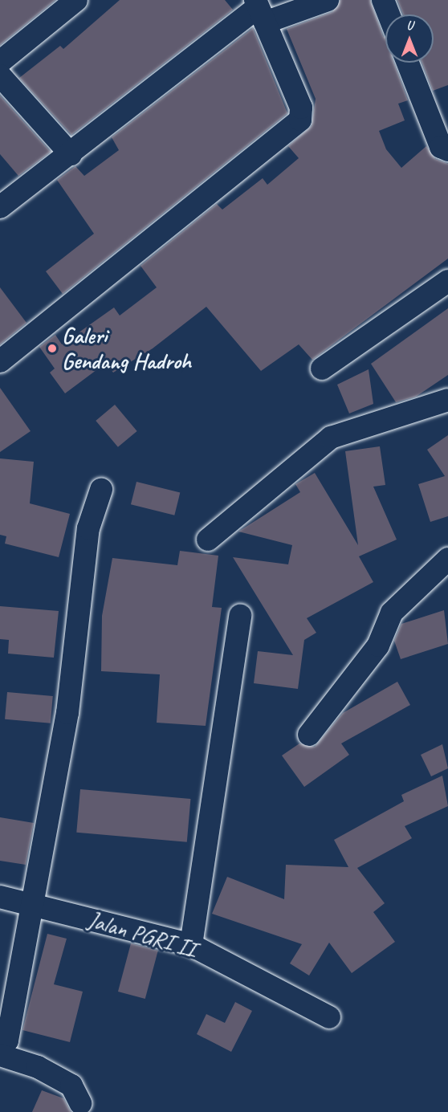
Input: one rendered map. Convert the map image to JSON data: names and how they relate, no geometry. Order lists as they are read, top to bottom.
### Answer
{
  "streets": {
    "street": ["Jalan PGRI II"]
  },
  "places": ["Galeri Gendang Hadroh"],
  "north": "top"
}
